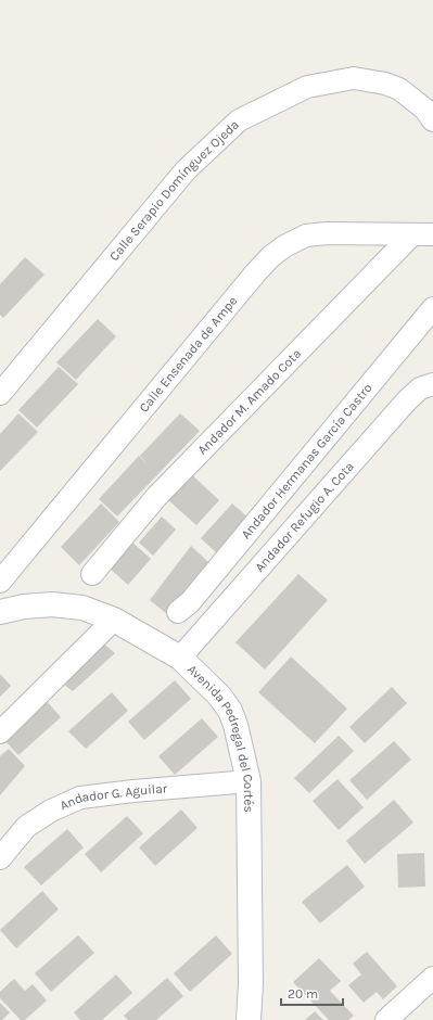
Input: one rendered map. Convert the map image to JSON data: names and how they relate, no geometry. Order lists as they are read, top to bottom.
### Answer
{
  "streets": {
    "street": [
      "Calle Serapio Domínguez Ojeda",
      "Calle Ensenada de Ampe",
      "Andador M. Amado Cota",
      "Andador Hermanas García Castro",
      "Andador Refugio A. Cota",
      "Avenida Pedregal del Cortés",
      "Andador G. Aguilar"
    ]
  },
  "crossings": [
    ["Calle Ensenada de Ampe", "Andador M. Amado Cota"],
    ["Andador Refugio A. Cota", "Avenida Pedregal del Cortés"],
    ["Avenida Pedregal del Cortés", "Andador G. Aguilar"]
  ],
  "scale_bar": "20 m"
}
